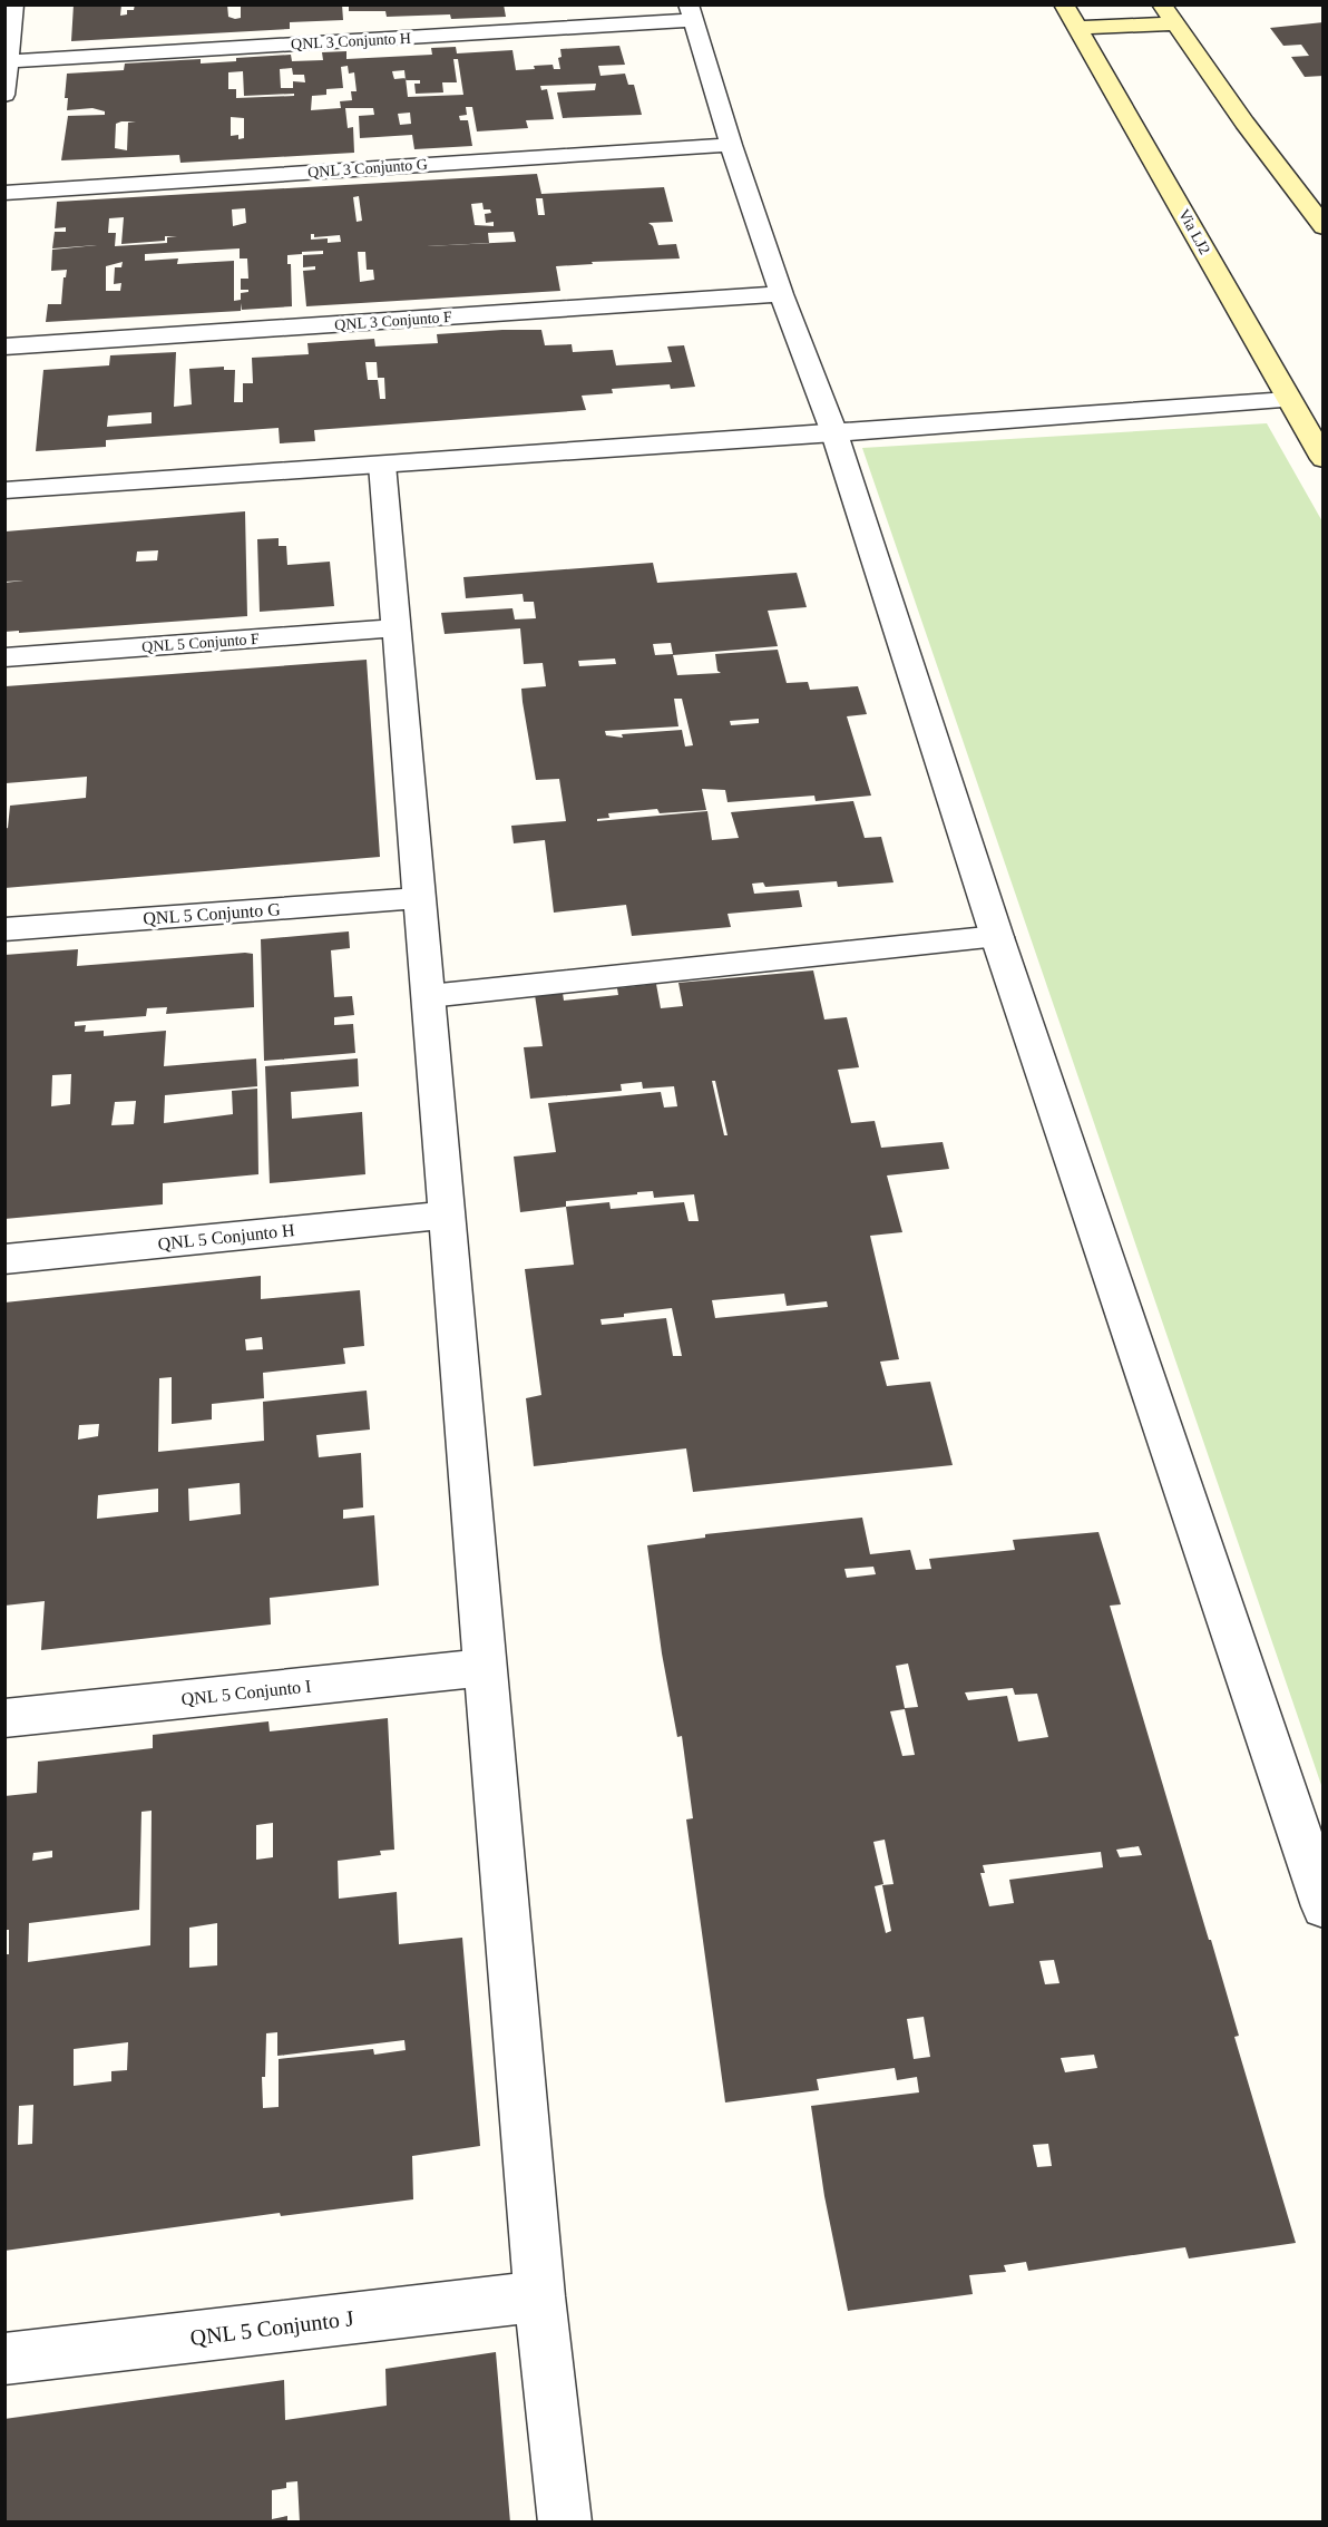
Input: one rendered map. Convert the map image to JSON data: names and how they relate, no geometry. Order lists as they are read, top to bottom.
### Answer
{
  "streets": {
    "main road": ["Via LJ2"],
    "street": [
      "QNL 3 Conjunto H",
      "QNL 3 Conjunto G",
      "QNL 3 Conjunto F",
      "QNL 5 Conjunto F",
      "QNL 5 Conjunto G",
      "QNL 5 Conjunto H",
      "QNL 5 Conjunto I",
      "QNL 5 Conjunto J"
    ]
  }
}
